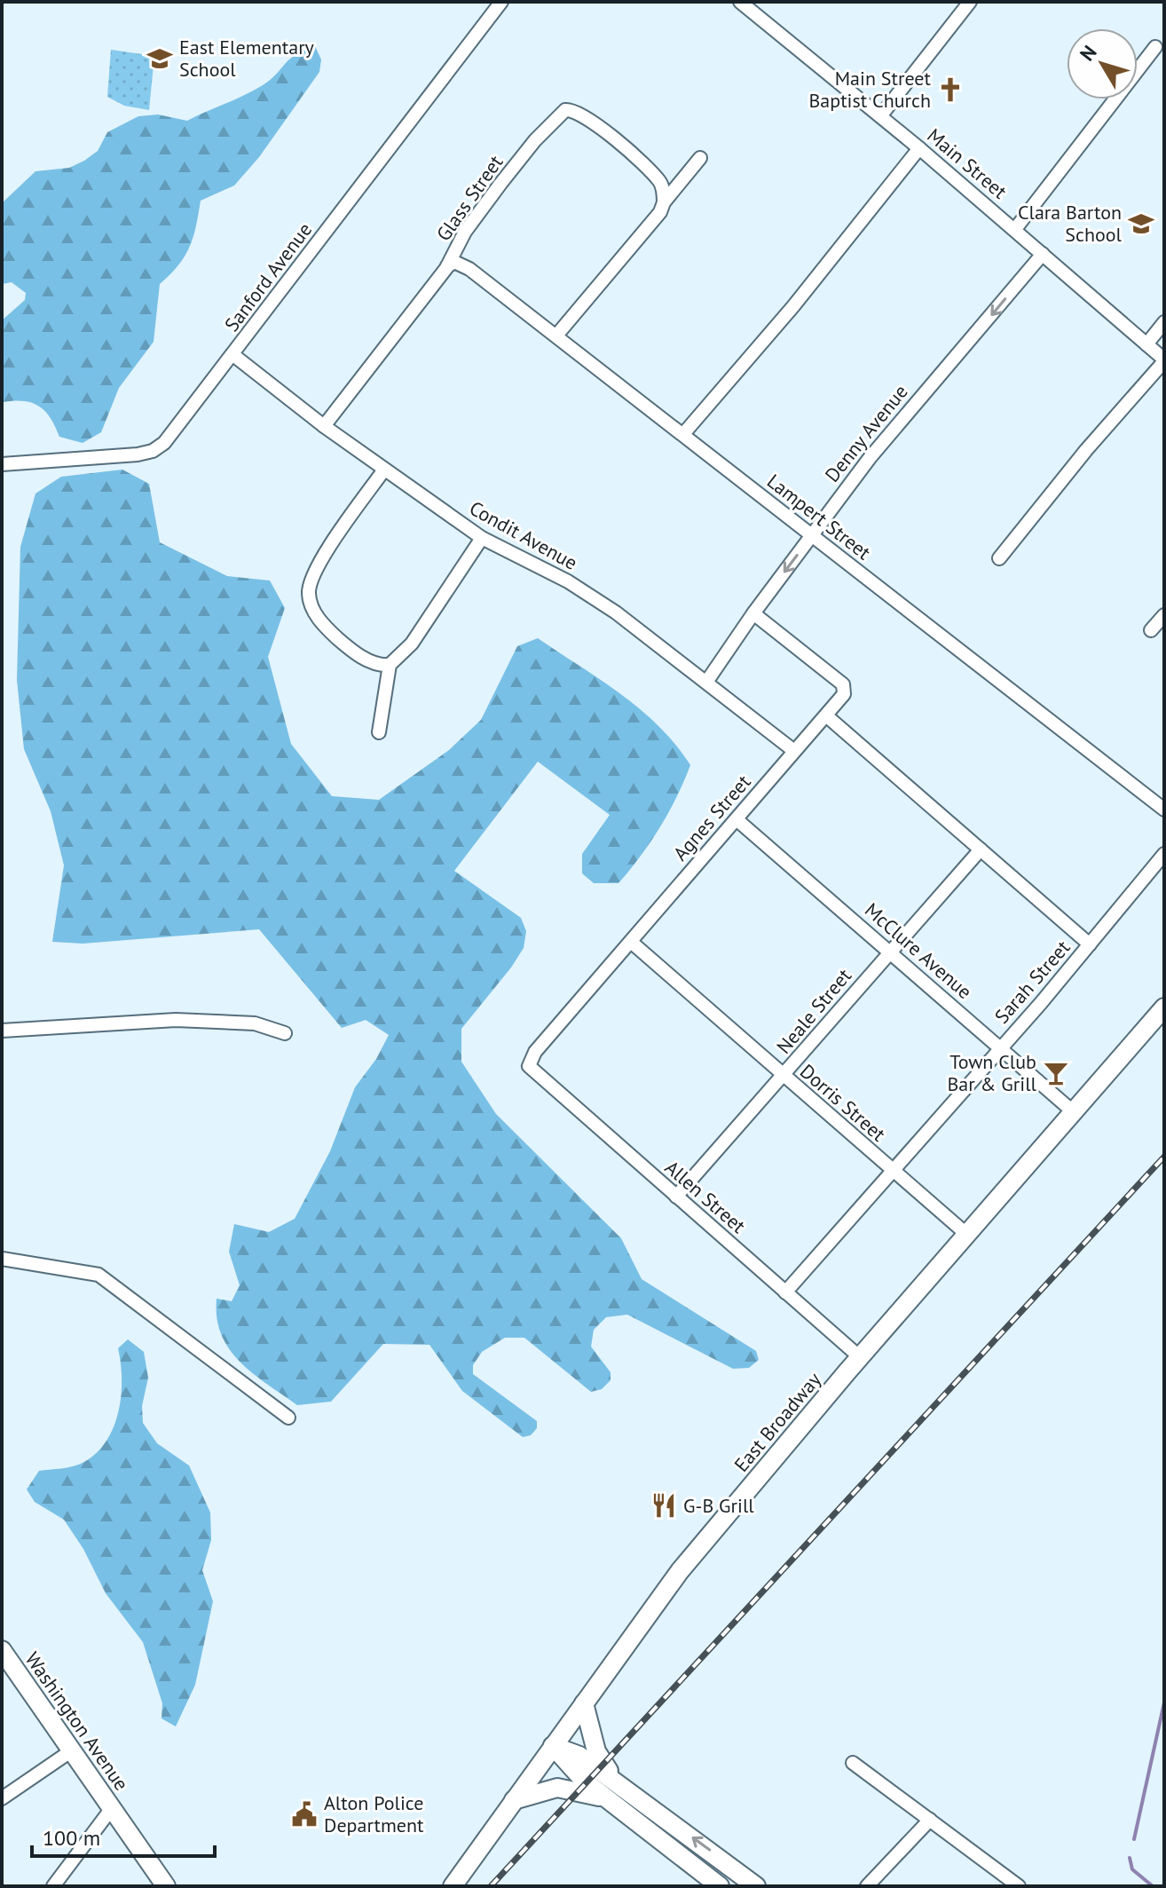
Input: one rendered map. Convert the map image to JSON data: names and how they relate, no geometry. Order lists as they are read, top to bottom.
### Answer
{
  "streets": {
    "main road": ["East Broadway", "Washington Avenue"],
    "street": [
      "Main Street",
      "Glass Street",
      "Sanford Avenue",
      "Denny Avenue",
      "Lampert Street",
      "Condit Avenue",
      "Agnes Street",
      "McClure Avenue",
      "Sarah Street",
      "Neale Street",
      "Dorris Street",
      "Allen Street"
    ]
  },
  "crossings": [
    ["Main Street", "Denny Avenue"],
    ["Glass Street", "Lampert Street"],
    ["Glass Street", "Condit Avenue"],
    ["Sanford Avenue", "Condit Avenue"],
    ["Denny Avenue", "Lampert Street"],
    ["Denny Avenue", "Condit Avenue"],
    ["Denny Avenue", "Agnes Street"],
    ["Condit Avenue", "Agnes Street"],
    ["Agnes Street", "McClure Avenue"],
    ["Agnes Street", "Dorris Street"],
    ["Agnes Street", "Allen Street"],
    ["McClure Avenue", "Sarah Street"],
    ["McClure Avenue", "Neale Street"],
    ["McClure Avenue", "East Broadway"],
    ["Sarah Street", "Dorris Street"],
    ["Sarah Street", "Allen Street"],
    ["Neale Street", "Dorris Street"],
    ["Neale Street", "Allen Street"],
    ["Dorris Street", "East Broadway"],
    ["Allen Street", "East Broadway"]
  ],
  "one_way": ["Denny Avenue"],
  "places": {
    "school or university": ["East Elementary School", "Clara Barton School"],
    "church": ["Main Street Baptist Church"],
    "bar": ["Town Club Bar & Grill"],
    "restaurant": ["G-B Grill"],
    "public building": ["Alton Police Department"]
  },
  "scale_bar": "100 m",
  "north": "top left"
}
